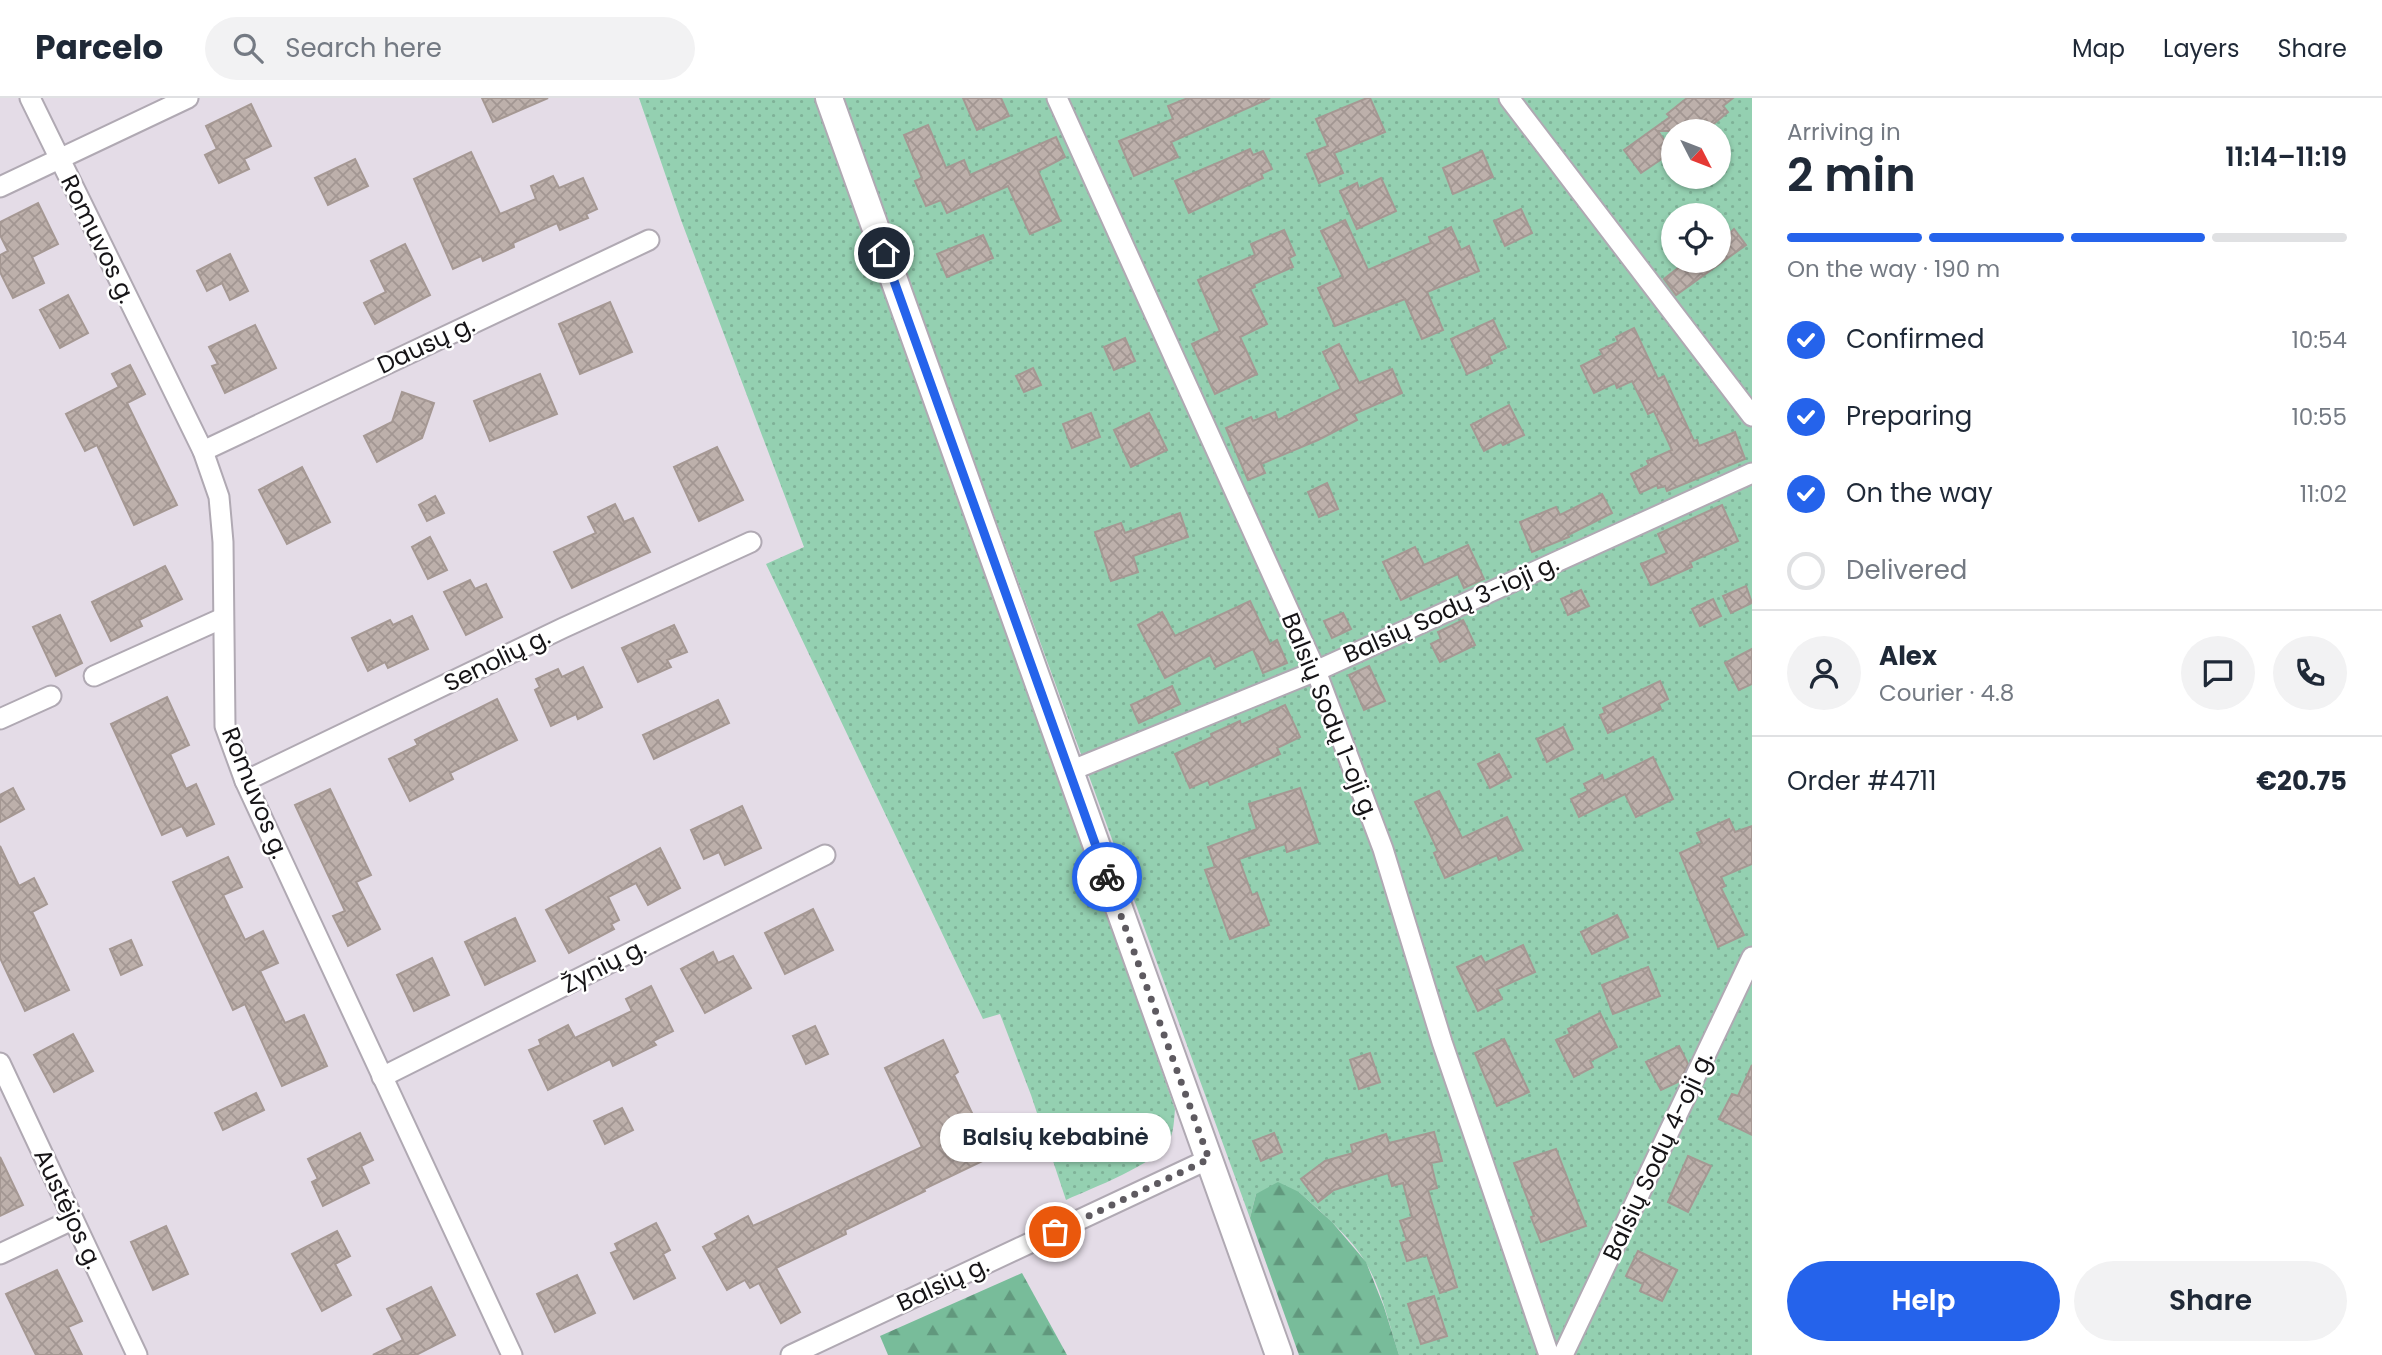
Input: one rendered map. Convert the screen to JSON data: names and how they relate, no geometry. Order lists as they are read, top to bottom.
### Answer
{
  "streets": {
    "street": [
      "Romuvos g.",
      "Dausų g.",
      "Balsių Sodų 3-ioji g.",
      "Senolių g.",
      "Balsių Sodų 1-oji g.",
      "Žynių g.",
      "Balsių Sodų 4-oji g.",
      "Austėjos g.",
      "Balsių g."
    ]
  },
  "crossings": [
    ["Romuvos g.", "Dausų g."],
    ["Romuvos g.", "Senolių g."],
    ["Romuvos g.", "Žynių g."],
    ["Balsių Sodų 3-ioji g.", "Balsių Sodų 1-oji g."]
  ],
  "places": ["Balsių kebabinė"],
  "north": "bottom right",
  "page": {
    "header": "Parcelo",
    "search": "Search here",
    "nav": ["Map", "Layers", "Share"],
    "heading": ["2 min", "Arriving in", "11:14–11:19"],
    "panel": [
      "Alex",
      "Courier · 4.8",
      "Order #4711",
      "€20.75"
    ],
    "bar": "On the way · 190 m",
    "list": [
      ["Confirmed", "10:54"],
      ["Preparing", "10:55"],
      ["On the way", "11:02"],
      "Delivered"
    ],
    "bubble": "Balsių kebabinė",
    "buttons": ["Help", "Share"]
  }
}
